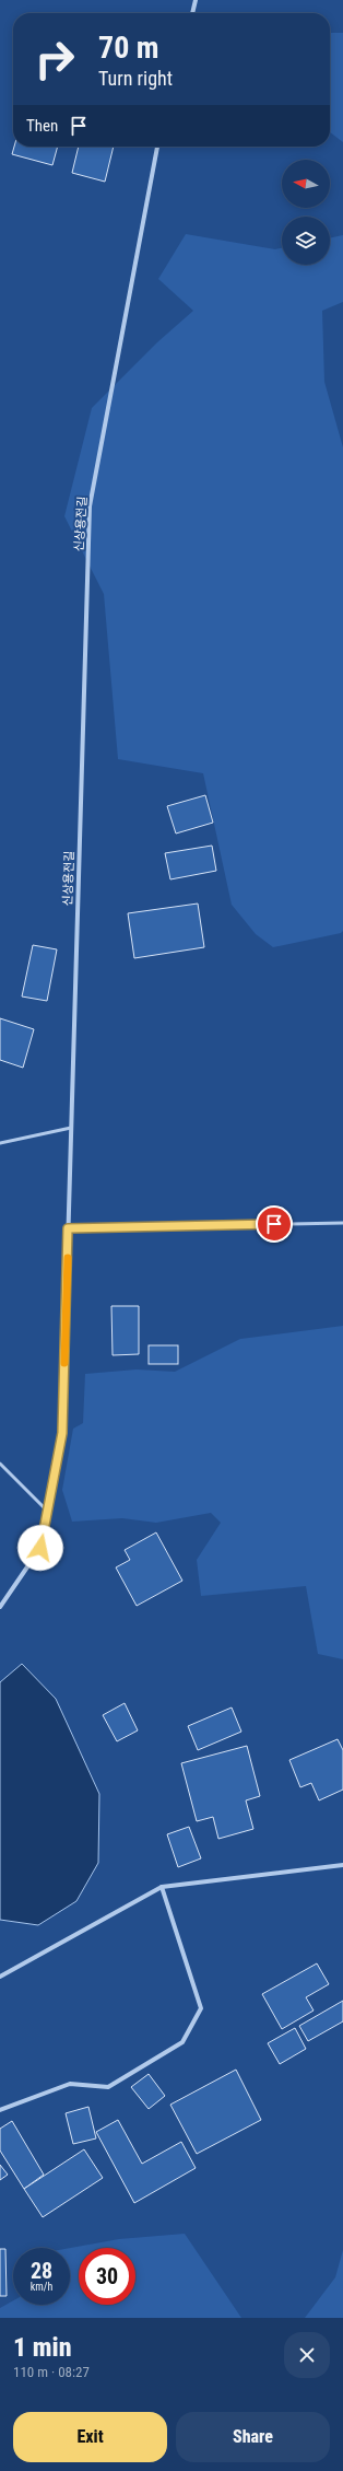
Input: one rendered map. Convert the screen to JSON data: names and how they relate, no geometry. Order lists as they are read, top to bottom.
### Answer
{
  "streets": {
    "street": ["신상용전길"]
  },
  "north": "left",
  "page": {
    "turn": ["70 m", "Turn right"],
    "then": "Then",
    "speed": "28 km/h",
    "limit": "30",
    "heading": ["1 min", "110 m · 08:27"],
    "buttons": ["Exit", "Share"]
  }
}
